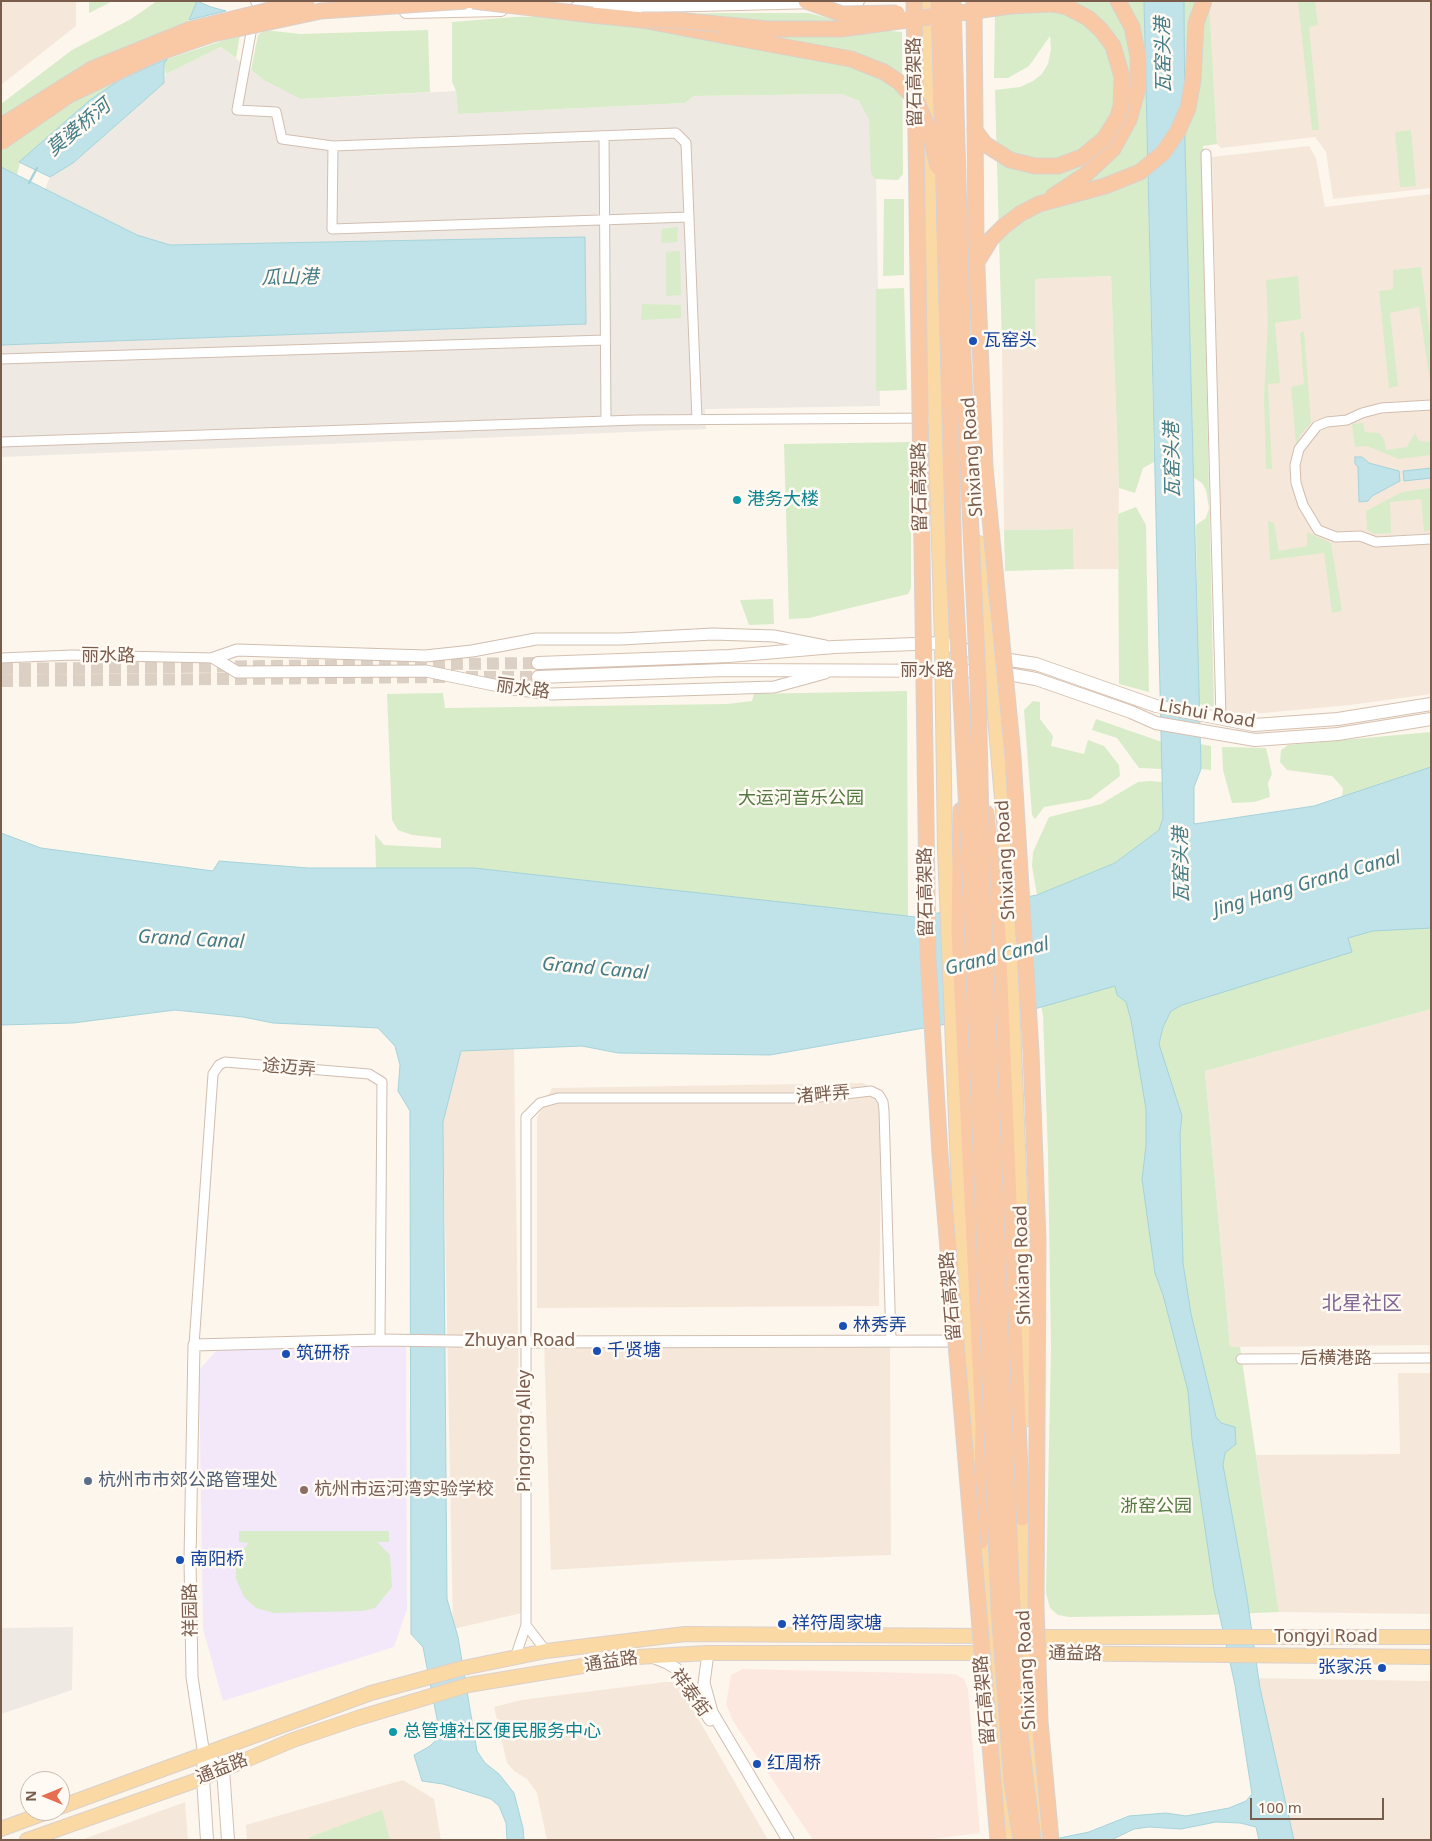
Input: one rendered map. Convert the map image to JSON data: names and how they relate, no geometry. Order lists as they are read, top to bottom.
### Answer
{
  "streets": {
    "highway": ["留石高架路"],
    "main road": [
      "Shixiang Road",
      "丽水路",
      "Lishui Road",
      "Tongyi Road",
      "通益路"
    ],
    "street": [
      "途迈弄",
      "渚畔弄",
      "Zhuyan Road",
      "后横港路",
      "Pingrong Alley",
      "祥园路",
      "祥泰街"
    ]
  },
  "crossings": [
    ["留石高架路", "Shixiang Road"],
    ["Shixiang Road", "丽水路"],
    ["Shixiang Road", "Lishui Road"],
    ["Shixiang Road", "Zhuyan Road"],
    ["Shixiang Road", "通益路"],
    ["丽水路", "Lishui Road"],
    ["途迈弄", "Zhuyan Road"],
    ["途迈弄", "祥园路"],
    ["渚畔弄", "Zhuyan Road"],
    ["渚畔弄", "Pingrong Alley"],
    ["Zhuyan Road", "Pingrong Alley"],
    ["Zhuyan Road", "祥园路"],
    ["Pingrong Alley", "通益路"],
    ["祥园路", "通益路"],
    ["Tongyi Road", "通益路"],
    ["通益路", "祥泰街"]
  ],
  "districts": ["北星社区"],
  "water": [
    "瓦窑头港",
    "莫婆桥河",
    "瓜山港",
    "Jing Hang Grand Canal",
    "Grand Canal"
  ],
  "parks": ["大运河音乐公园", "浙窑公园"],
  "places": [
    "瓦窑头",
    "港务大楼",
    "林秀弄",
    "千贤塘",
    "筑研桥",
    "杭州市市郊公路管理处",
    "杭州市运河湾实验学校",
    "南阳桥",
    "祥符周家塘",
    "张家浜",
    "总管塘社区便民服务中心",
    "红周桥"
  ],
  "scale_bar": "100 m",
  "north": "left"
}
